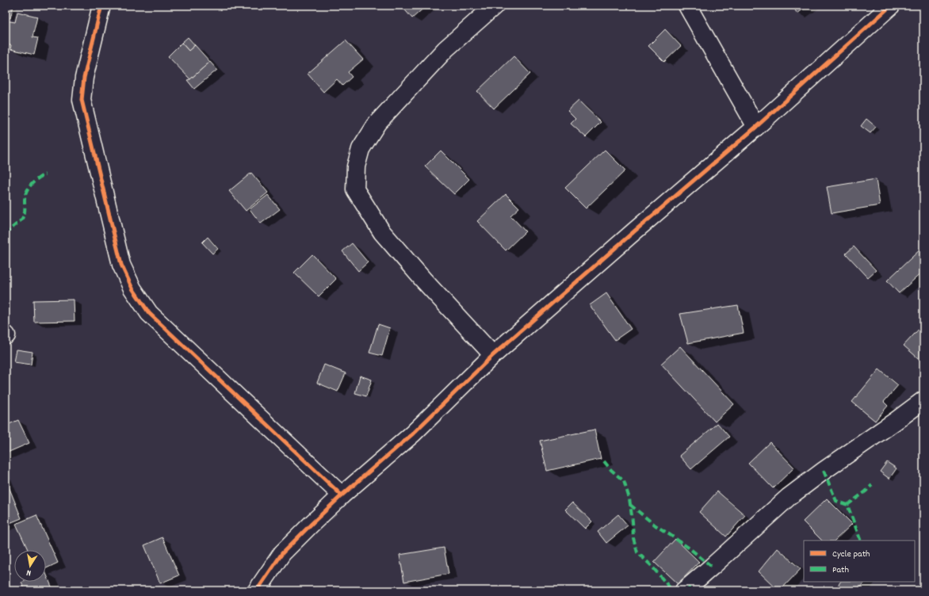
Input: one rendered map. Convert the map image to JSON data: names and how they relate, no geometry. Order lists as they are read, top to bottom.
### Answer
{
  "legend": ["Cycle path", "Path"],
  "north": "bottom"
}
